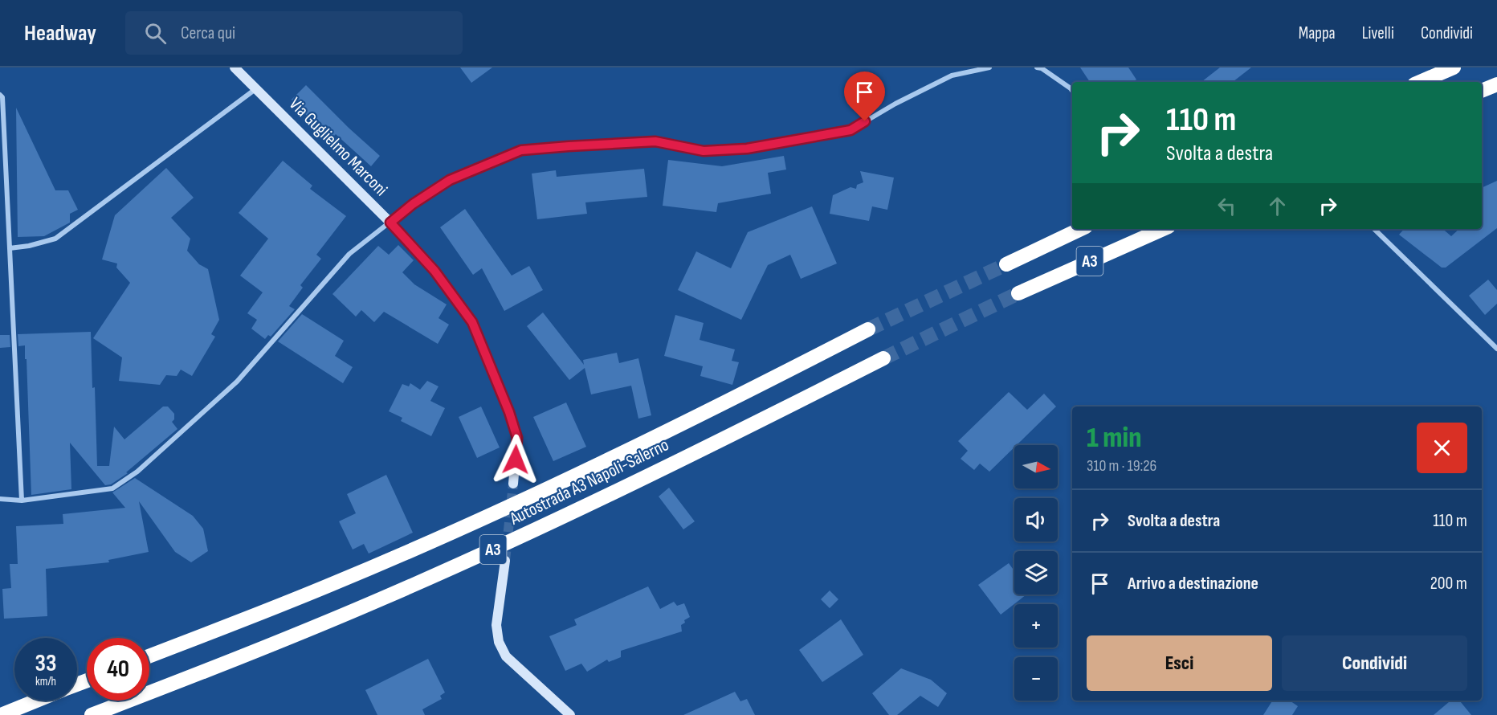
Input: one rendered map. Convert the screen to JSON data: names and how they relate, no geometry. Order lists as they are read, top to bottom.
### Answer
{
  "streets": {
    "highway": ["A3", "Autostrada A3 Napoli-Salerno"],
    "street": ["Via Guglielmo Marconi"]
  },
  "north": "right",
  "page": {
    "header": "Headway",
    "search": "Cerca qui",
    "nav": ["Mappa", "Livelli", "Condividi"],
    "turn": ["110 m", "Svolta a destra"],
    "heading": ["1 min", "310 m · 19:26"],
    "map_buttons": ["+", "−"],
    "list": [
      {
        "name": "Svolta a destra",
        "value": "110 m"
      },
      {
        "name": "Arrivo a destinazione",
        "value": "200 m"
      }
    ],
    "buttons": ["Esci", "Condividi"],
    "speed": "33 km/h",
    "limit": "40"
  }
}
